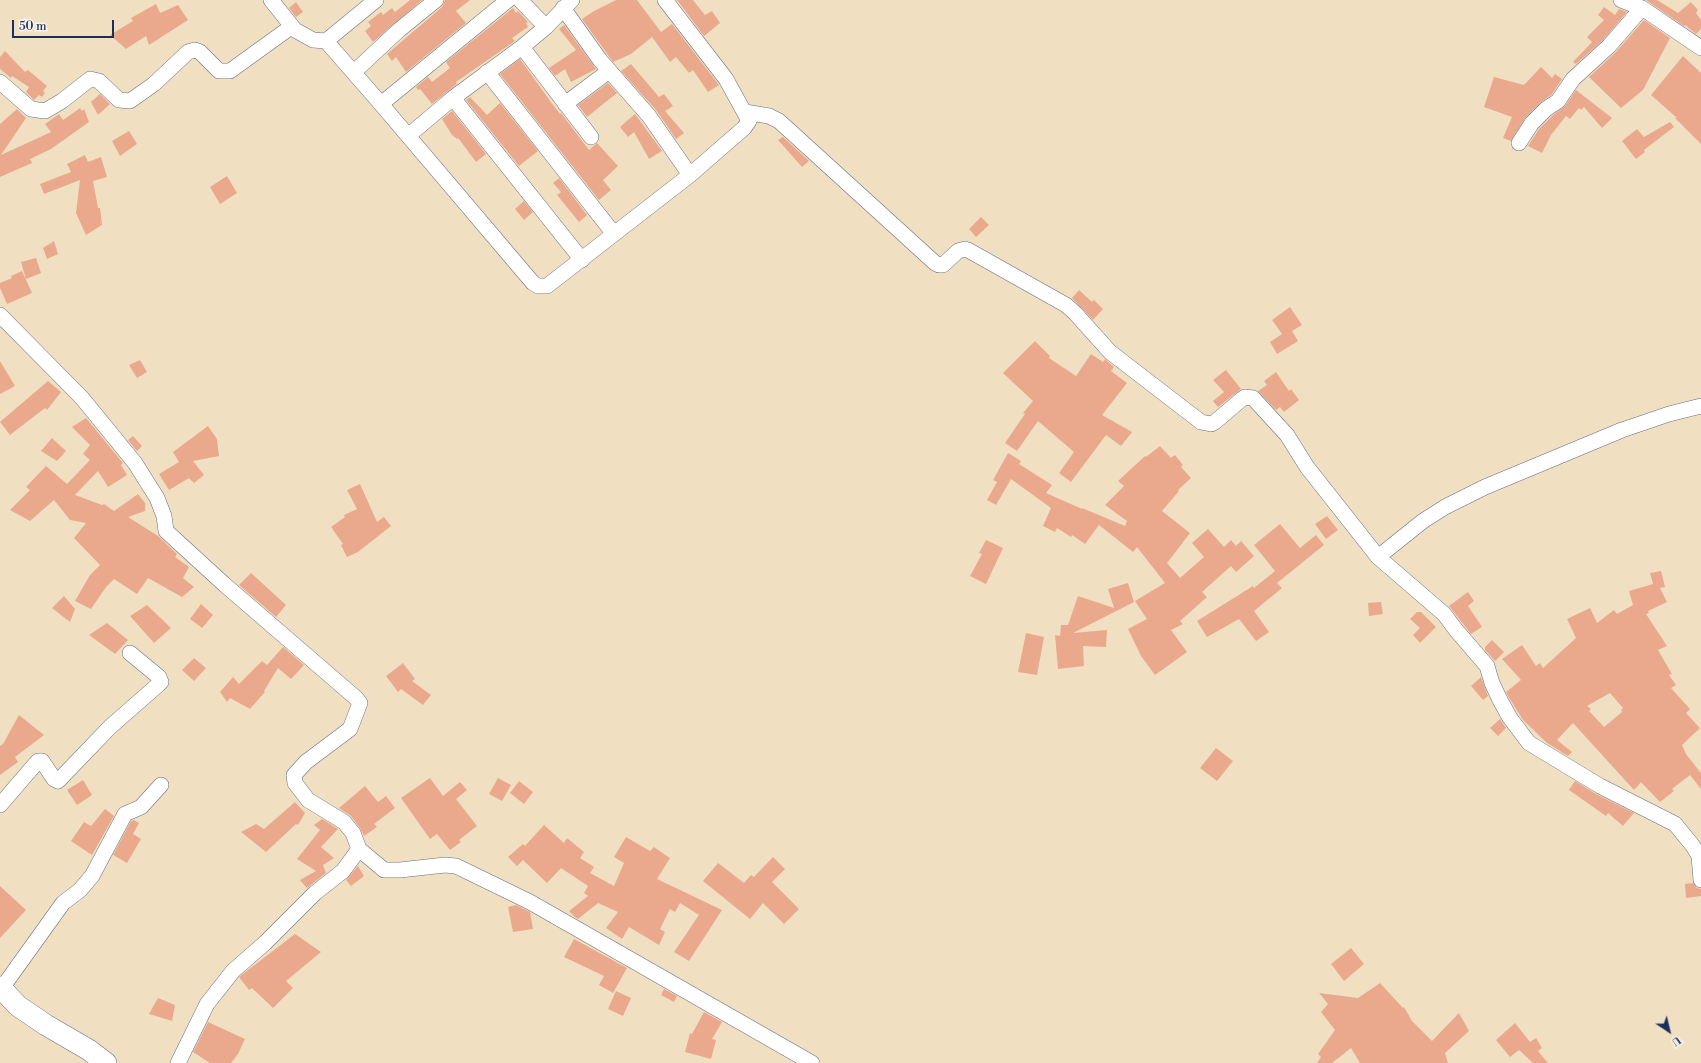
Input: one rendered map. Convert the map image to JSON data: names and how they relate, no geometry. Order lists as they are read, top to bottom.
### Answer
{
  "scale_bar": "50 m",
  "north": "bottom right"
}
